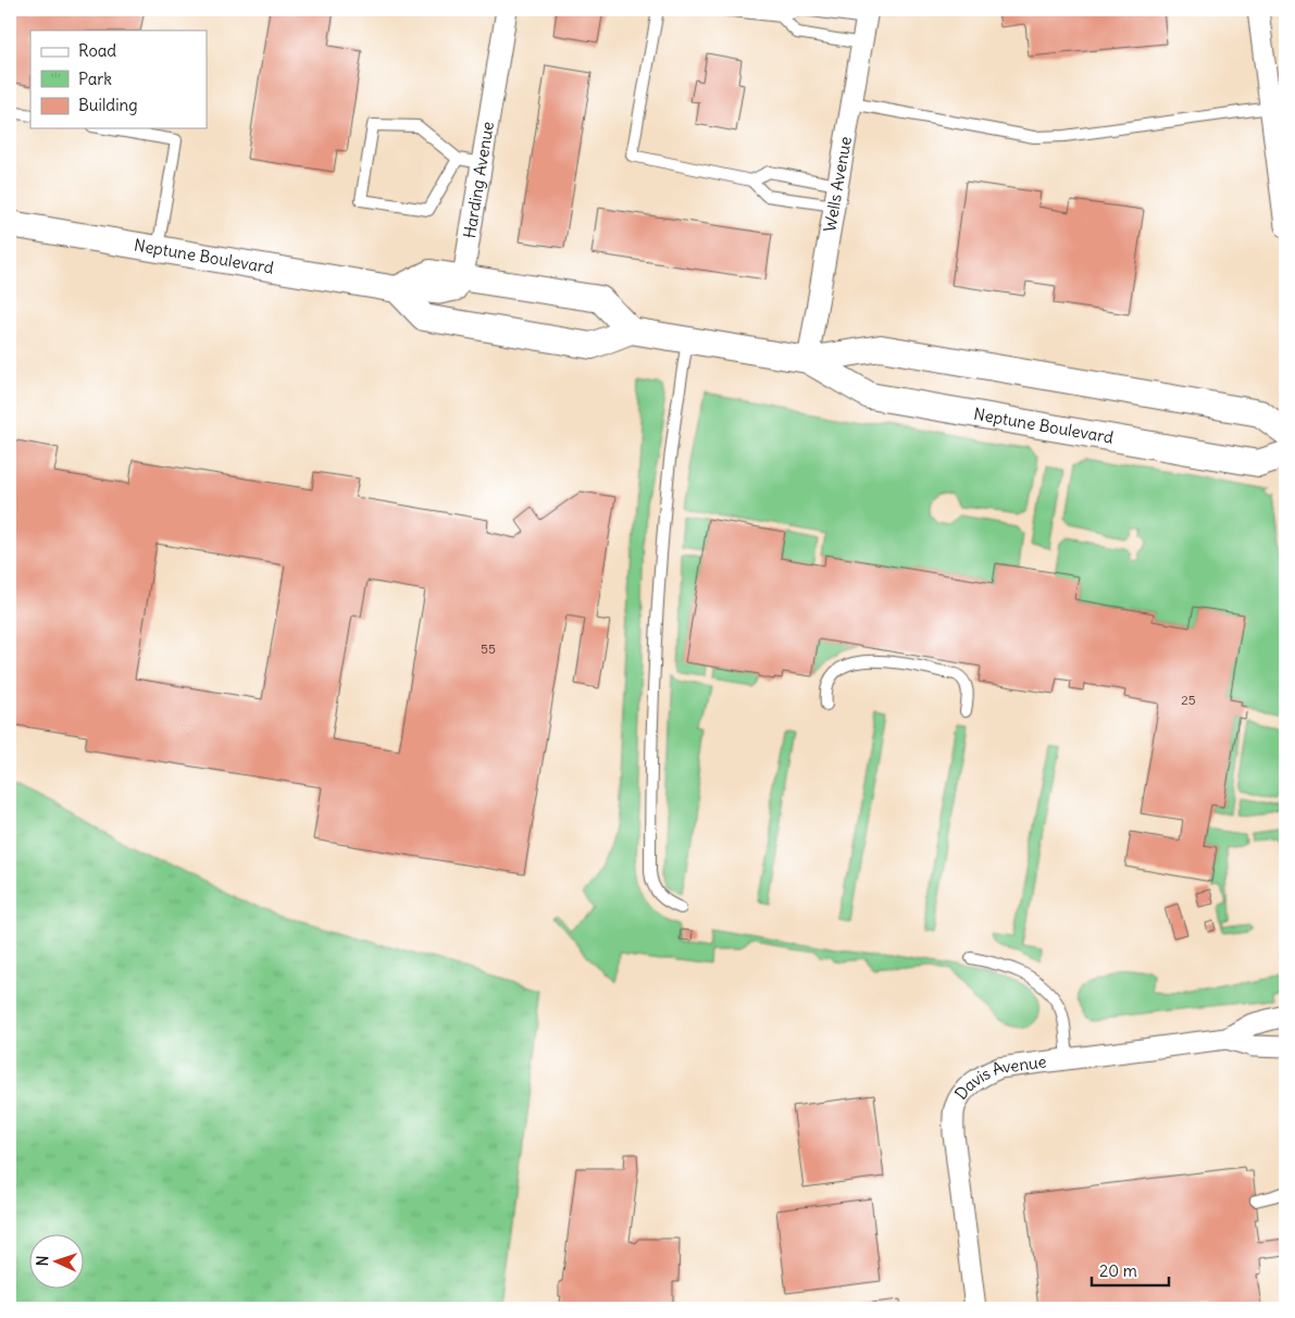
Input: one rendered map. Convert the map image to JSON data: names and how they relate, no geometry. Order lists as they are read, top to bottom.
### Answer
{
  "streets": {
    "street": [
      "Harding Avenue",
      "Wells Avenue",
      "Neptune Boulevard",
      "Davis Avenue"
    ]
  },
  "crossings": [
    ["Wells Avenue", "Neptune Boulevard"]
  ],
  "house_numbers": ["55", "25"],
  "legend": ["Road", "Park", "Building"],
  "scale_bar": "20 m",
  "north": "left"
}
